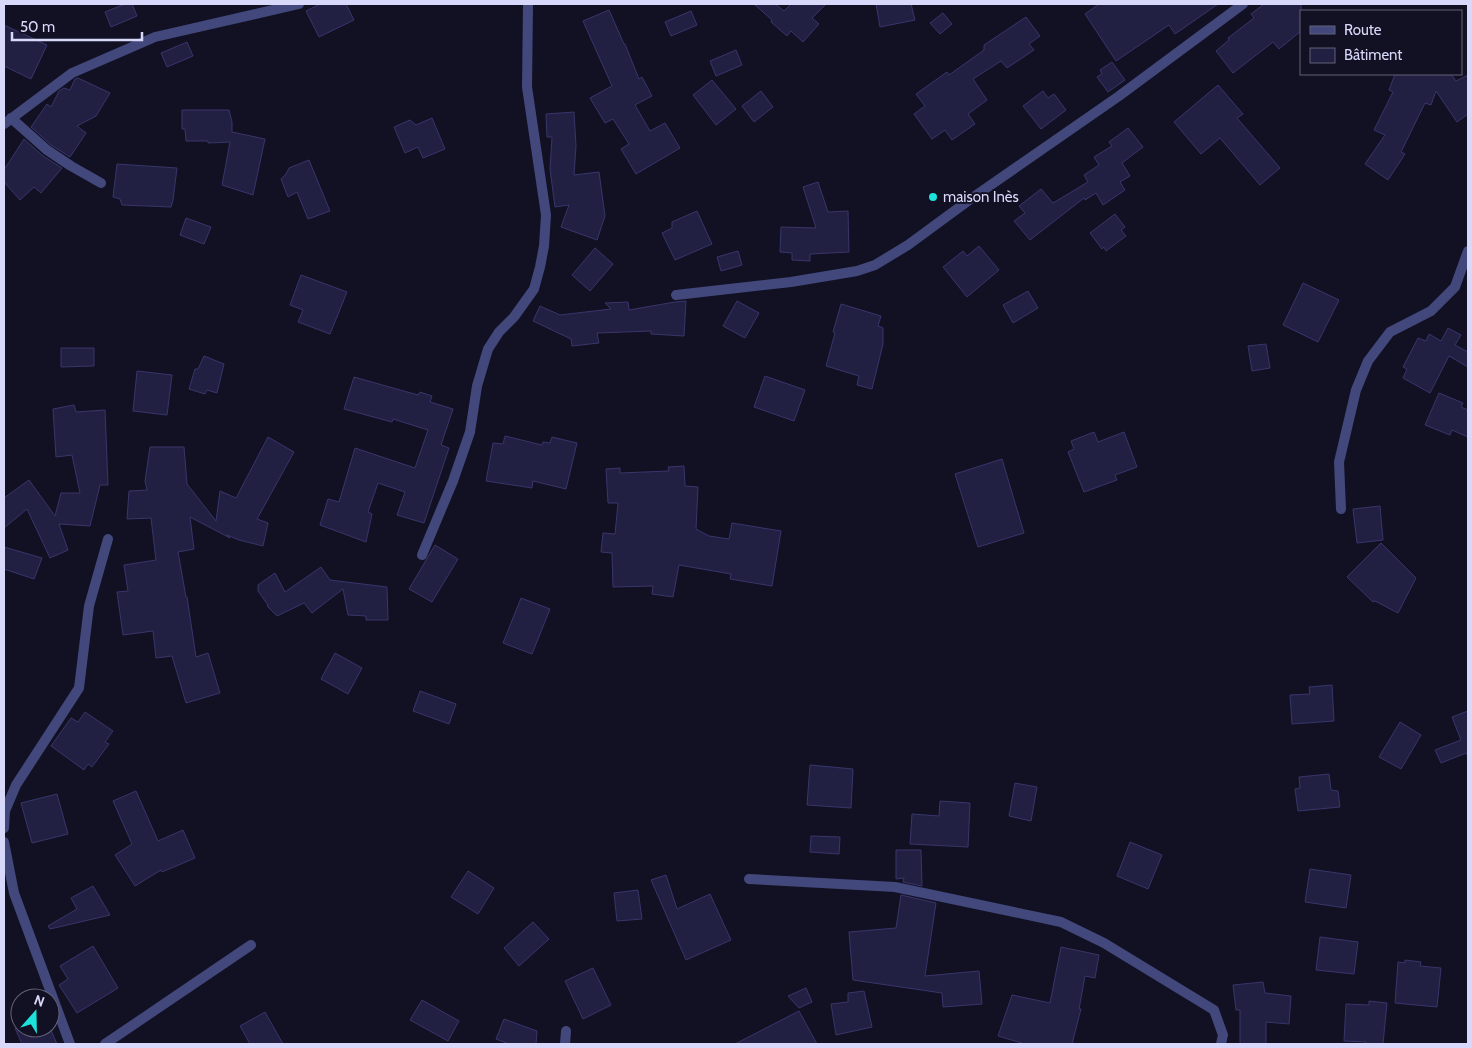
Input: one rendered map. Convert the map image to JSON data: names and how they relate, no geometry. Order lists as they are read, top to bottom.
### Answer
{
  "places": ["maison Inès"],
  "legend": ["Route", "Bâtiment"],
  "scale_bar": "50 m",
  "north": "top"
}
